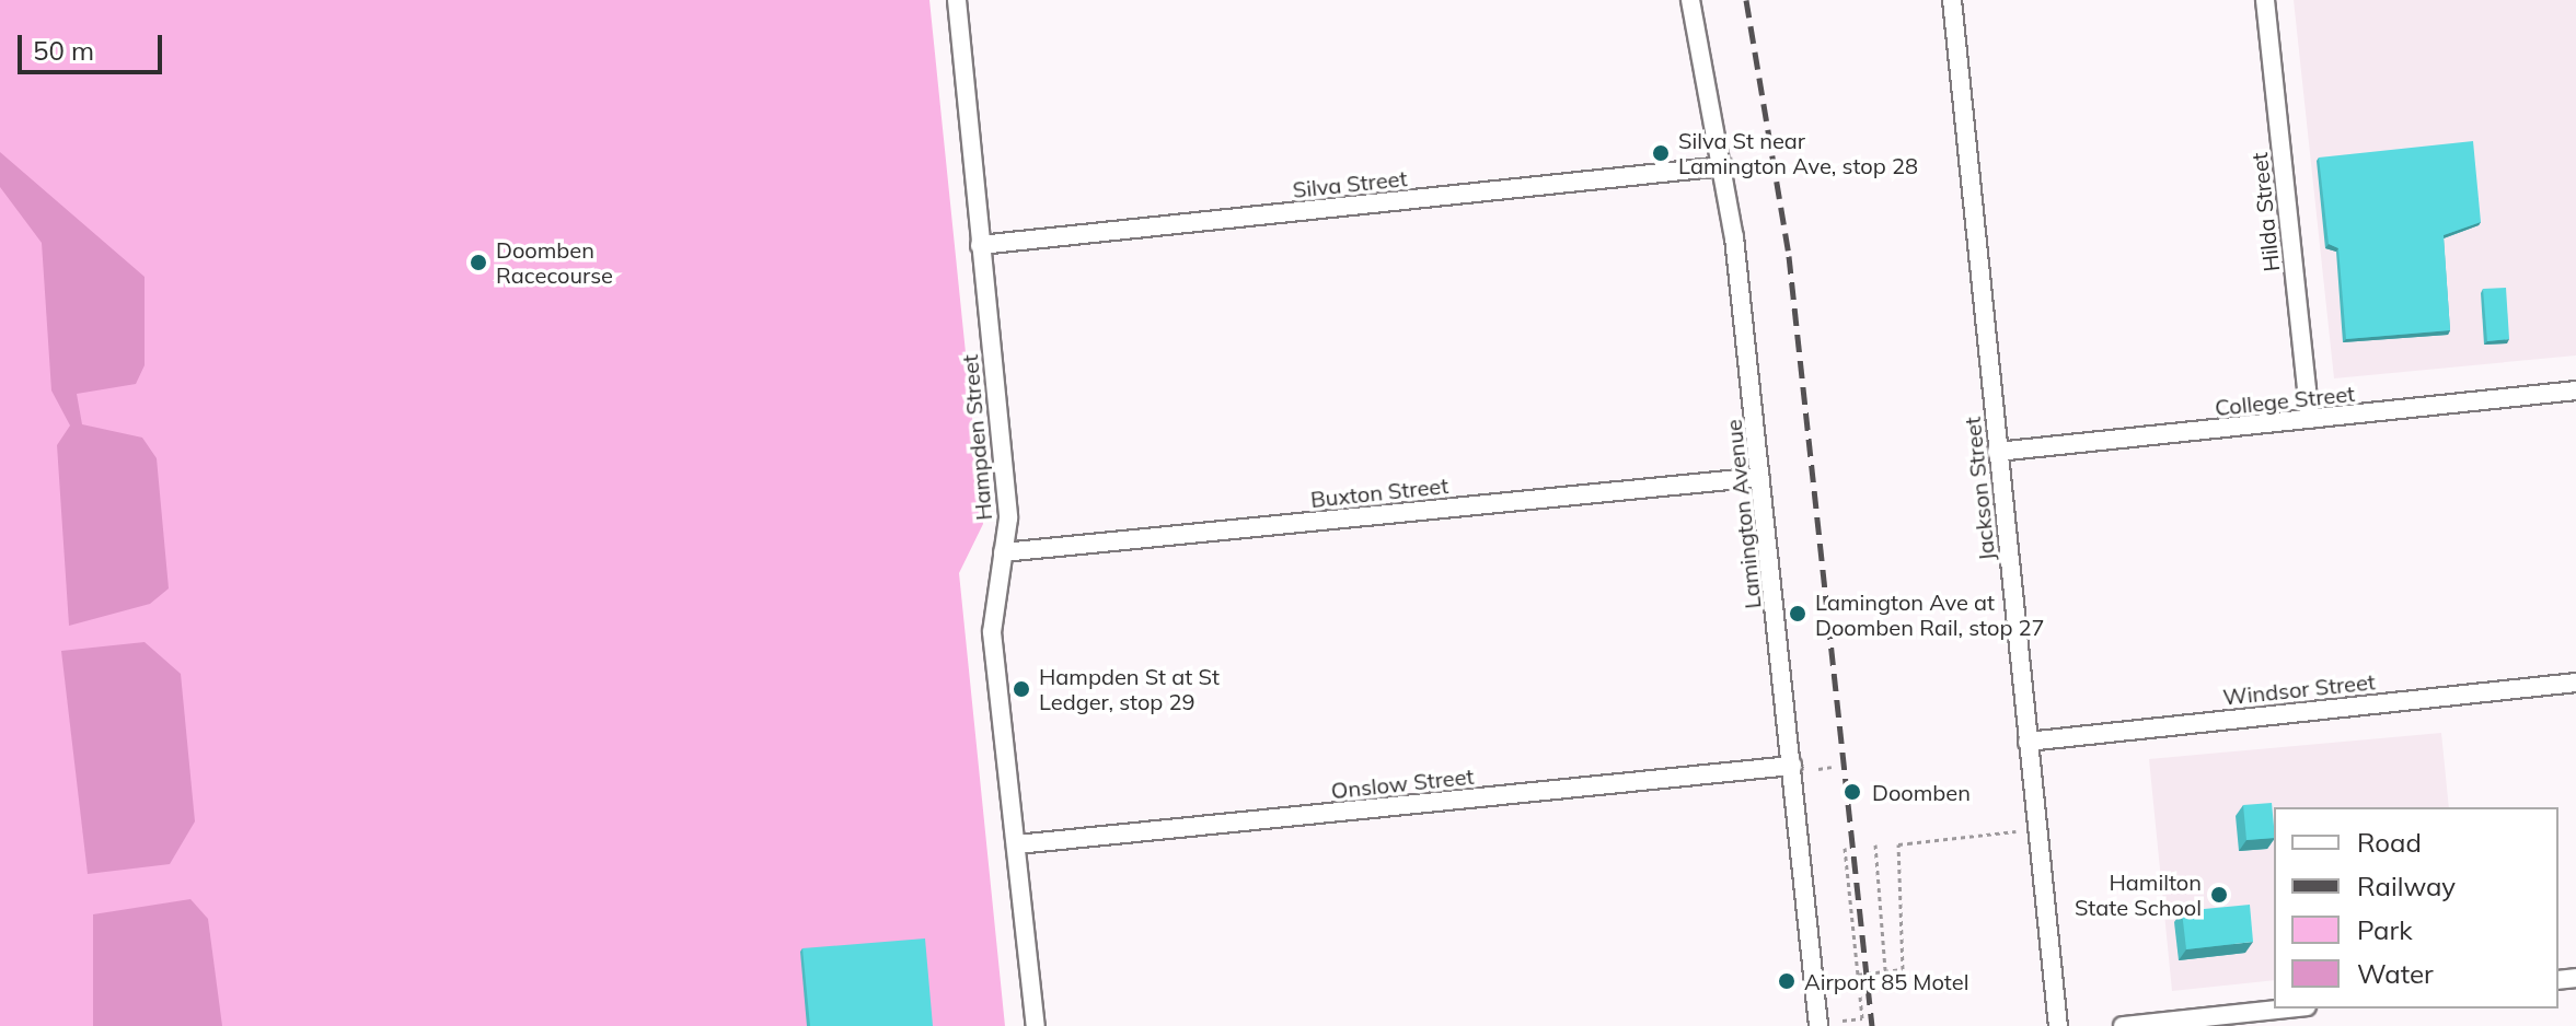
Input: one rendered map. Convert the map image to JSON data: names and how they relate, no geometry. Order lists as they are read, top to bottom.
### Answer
{
  "streets": {
    "street": [
      "Silva Street",
      "Hilda Street",
      "College Street",
      "Hampden Street",
      "Jackson Street",
      "Buxton Street",
      "Lamington Avenue",
      "Windsor Street",
      "Onslow Street"
    ]
  },
  "crossings": [
    ["Silva Street", "Hampden Street"],
    ["Silva Street", "Lamington Avenue"],
    ["Hilda Street", "College Street"],
    ["College Street", "Jackson Street"],
    ["Hampden Street", "Buxton Street"],
    ["Hampden Street", "Onslow Street"],
    ["Jackson Street", "Windsor Street"],
    ["Buxton Street", "Lamington Avenue"],
    ["Lamington Avenue", "Onslow Street"]
  ],
  "places": [
    "Silva St near Lamington Ave, stop 28",
    "Doomben Racecourse",
    "Lamington Ave at Doomben Rail, stop 27",
    "Hampden St at St Ledger, stop 29",
    "Doomben",
    "Hamilton State School",
    "Airport 85 Motel"
  ],
  "legend": [
    "Road",
    "Railway",
    "Park",
    "Water"
  ],
  "scale_bar": "50 m"
}
